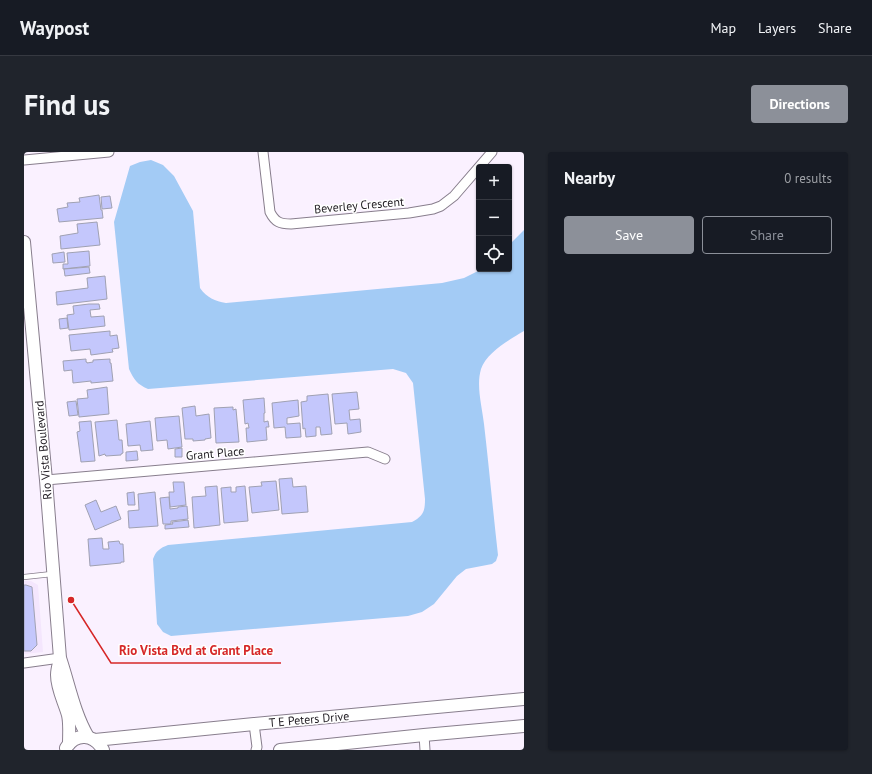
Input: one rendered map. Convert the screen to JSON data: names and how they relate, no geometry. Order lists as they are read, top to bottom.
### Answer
{
  "streets": {
    "street": [
      "Beverley Crescent",
      "Rio Vista Boulevard",
      "Grant Place",
      "T E Peters Drive"
    ]
  },
  "crossings": [
    ["Rio Vista Boulevard", "Grant Place"],
    ["Rio Vista Boulevard", "T E Peters Drive"]
  ],
  "places": ["Rio Vista Bvd at Grant Place"],
  "page": {
    "header": "Waypost",
    "nav": ["Map", "Layers", "Share"],
    "buttons": [
      "Directions",
      ["Save", "Share"]
    ],
    "title": "Find us",
    "heading": ["Nearby", "0 results"],
    "map_buttons": ["+", "−"]
  }
}
